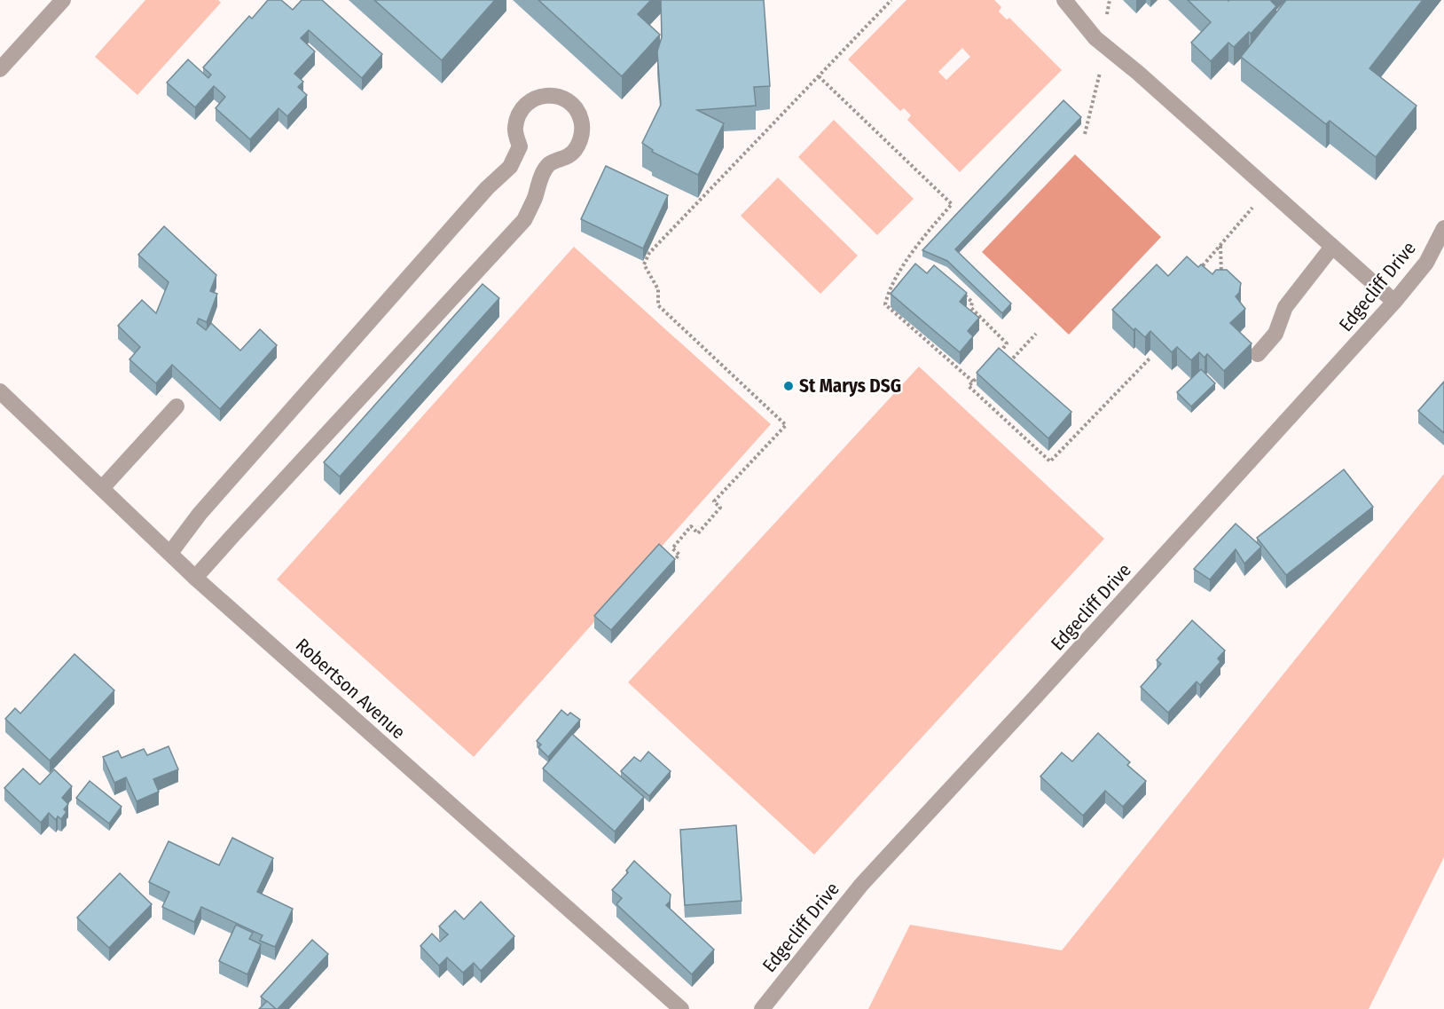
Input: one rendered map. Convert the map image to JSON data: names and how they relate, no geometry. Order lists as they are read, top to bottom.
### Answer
{
  "streets": {
    "street": ["Edgecliff Drive", "Robertson Avenue"]
  },
  "places": ["St Marys DSG"]
}
